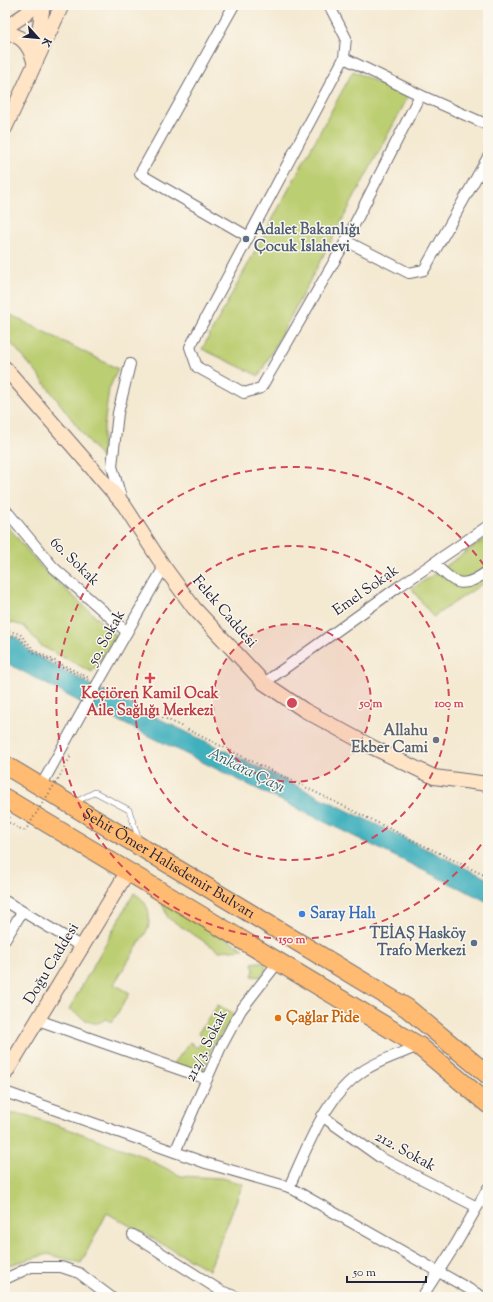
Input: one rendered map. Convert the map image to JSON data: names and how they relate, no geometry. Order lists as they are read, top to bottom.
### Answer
{
  "streets": {
    "highway": ["Şehit Ömer Halisdemir Bulvarı"],
    "street": [
      "60. Sokak",
      "Emel Sokak",
      "Felek Caddesi",
      "50. Sokak",
      "Doğu Caddesi",
      "212/3. Sokak",
      "212. Sokak"
    ]
  },
  "crossings": [
    ["60. Sokak", "50. Sokak"],
    ["Emel Sokak", "Felek Caddesi"],
    ["Felek Caddesi", "50. Sokak"],
    ["50. Sokak", "Şehit Ömer Halisdemir Bulvarı"],
    ["Şehit Ömer Halisdemir Bulvarı", "Doğu Caddesi"],
    ["Şehit Ömer Halisdemir Bulvarı", "212/3. Sokak"]
  ],
  "water": ["Ankara Çayı"],
  "places": {
    "other": [
      "Adalet Bakanlığı Çocuk Islahevi",
      "Allahu Ekber Cami",
      "Saray Halı",
      "TEİAŞ Hasköy Trafo Merkezi",
      "Çağlar Pide"
    ],
    "health": ["Keçiören Kamil Ocak Aile Sağlığı Merkezi"]
  },
  "scale_bar": "50 m",
  "north": "bottom right",
  "rings": ["50 m", "100 m", "150 m"]
}
